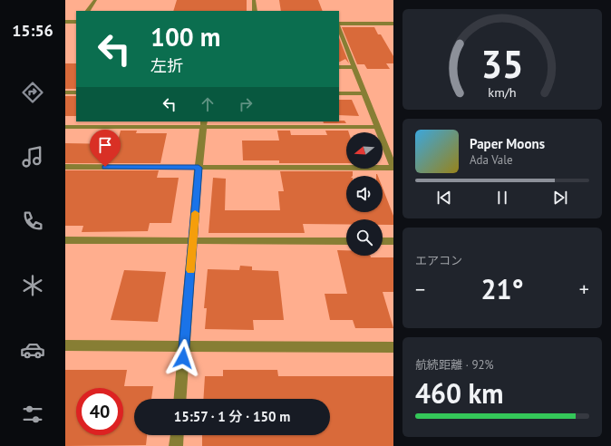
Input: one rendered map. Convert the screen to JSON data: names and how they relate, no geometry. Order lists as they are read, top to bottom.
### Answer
{
  "north": "left",
  "page": {
    "tabs": "15:56",
    "turn": ["100 m", "左折"],
    "song": ["Paper Moons", "Ada Vale"],
    "tile": [
      "エアコン",
      ["航続距離 · 92%", "460 km"]
    ],
    "heat": ["−", "21°", "+"],
    "limit": "40",
    "trip": "15:57 · 1 分 · 150 m",
    "gauge": ["35", "km/h"]
  }
}
